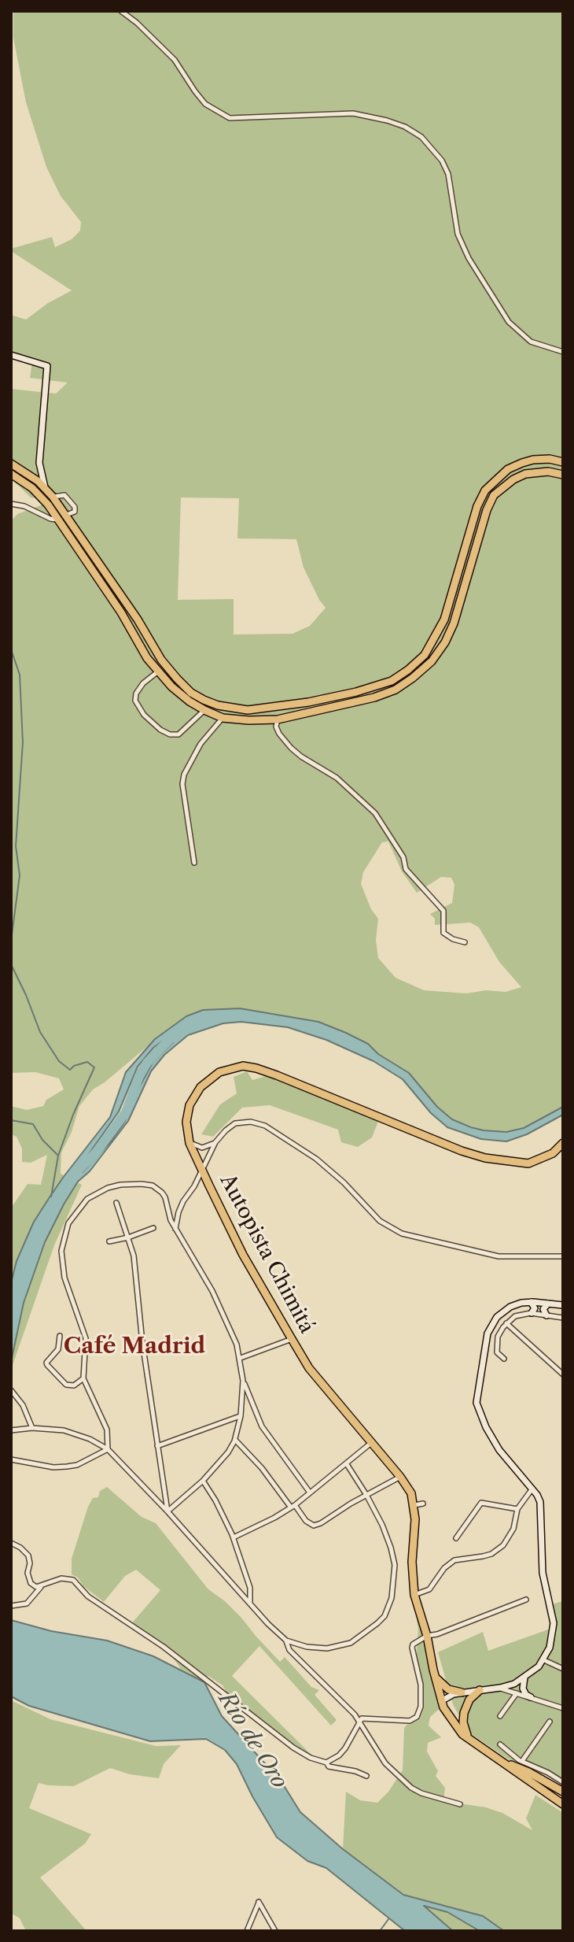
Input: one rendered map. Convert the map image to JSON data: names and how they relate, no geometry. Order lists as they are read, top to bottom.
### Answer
{
  "streets": {
    "highway": ["Autopista Chimitá"]
  },
  "districts": ["Café Madrid"],
  "water": ["Río de Oro"]
}
